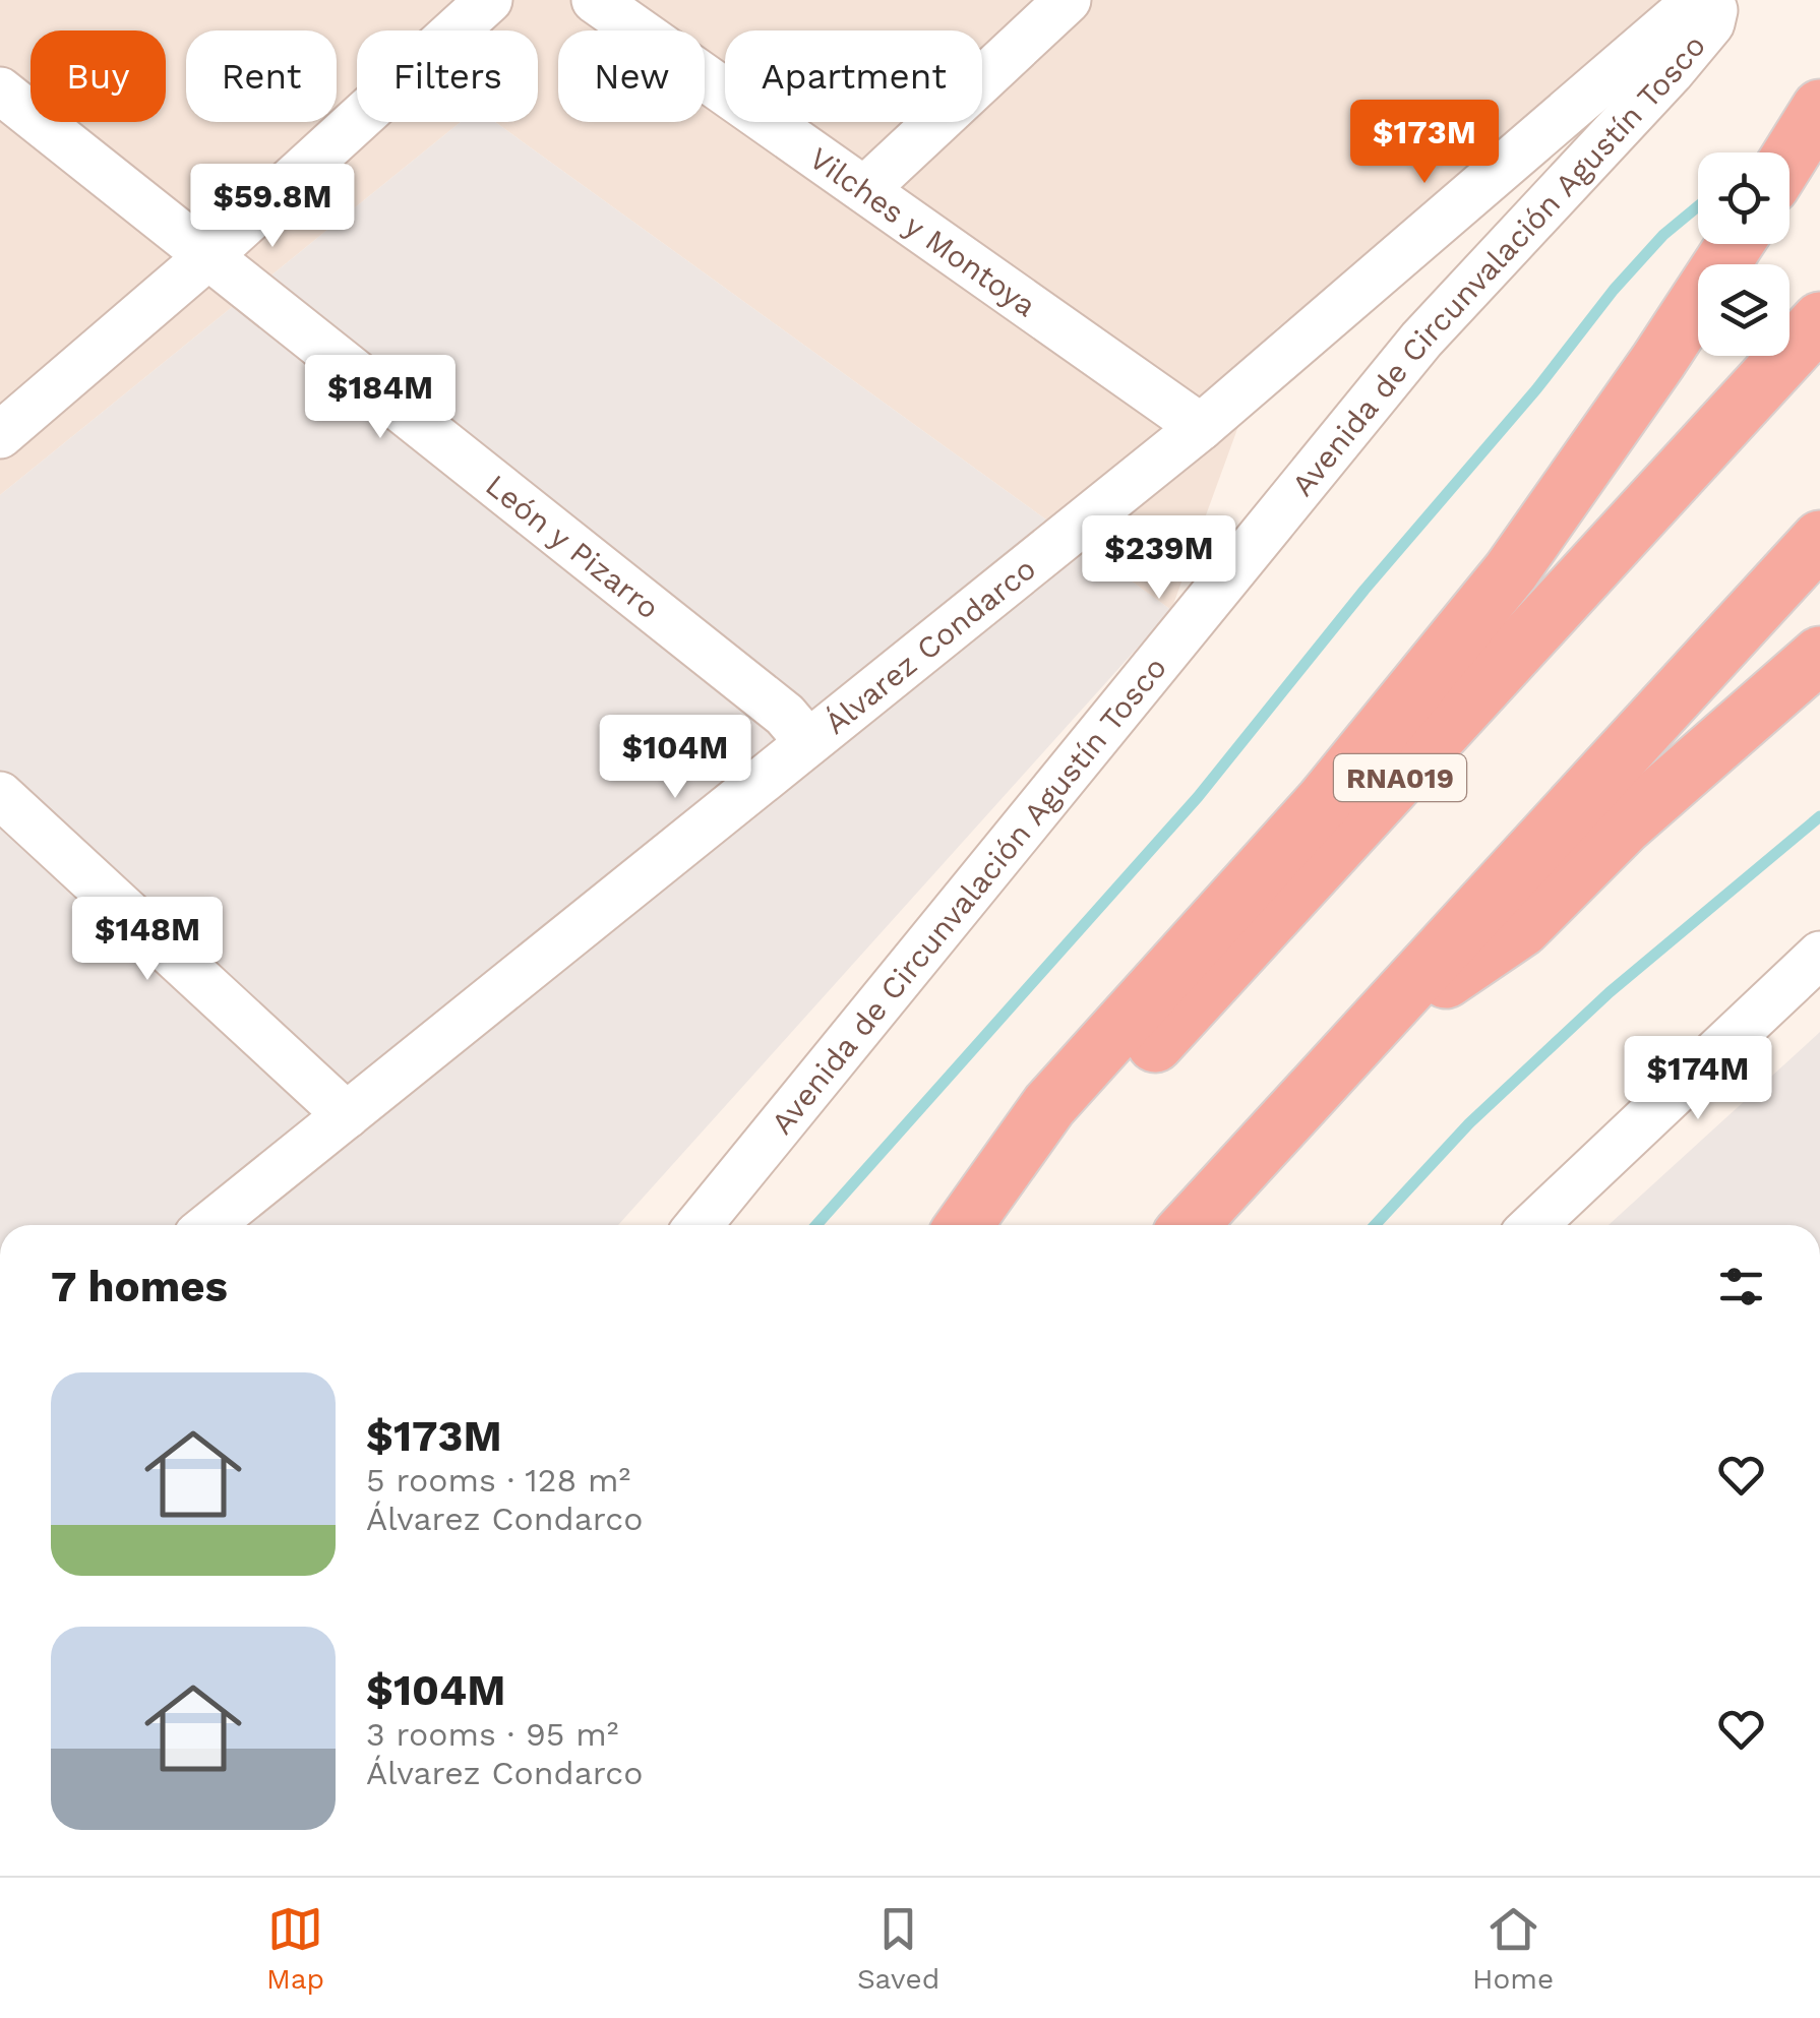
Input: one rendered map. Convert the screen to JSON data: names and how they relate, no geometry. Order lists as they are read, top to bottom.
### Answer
{
  "streets": {
    "highway": ["RNA019"],
    "street": [
      "Vilches y Montoya",
      "Avenida de Circunvalación Agustín Tosco",
      "León y Pizarro",
      "Álvarez Condarco"
    ]
  },
  "crossings": [
    ["Vilches y Montoya", "Álvarez Condarco"],
    ["León y Pizarro", "Álvarez Condarco"]
  ],
  "page": {
    "chip": [
      "Buy",
      "Rent",
      "Filters",
      "New",
      "Apartment"
    ],
    "price": [
      "$173M",
      "$59.8M",
      "$184M",
      "$239M",
      "$104M",
      "$148M",
      "$174M"
    ],
    "heading": "7 homes",
    "list": [
      {
        "name": "$173M",
        "note": "5 rooms · 128 m² · Álvarez Condarco"
      },
      {
        "name": "$104M",
        "note": "3 rooms · 95 m² · Álvarez Condarco"
      }
    ],
    "tabs": ["Map", "Saved", "Home"]
  }
}
